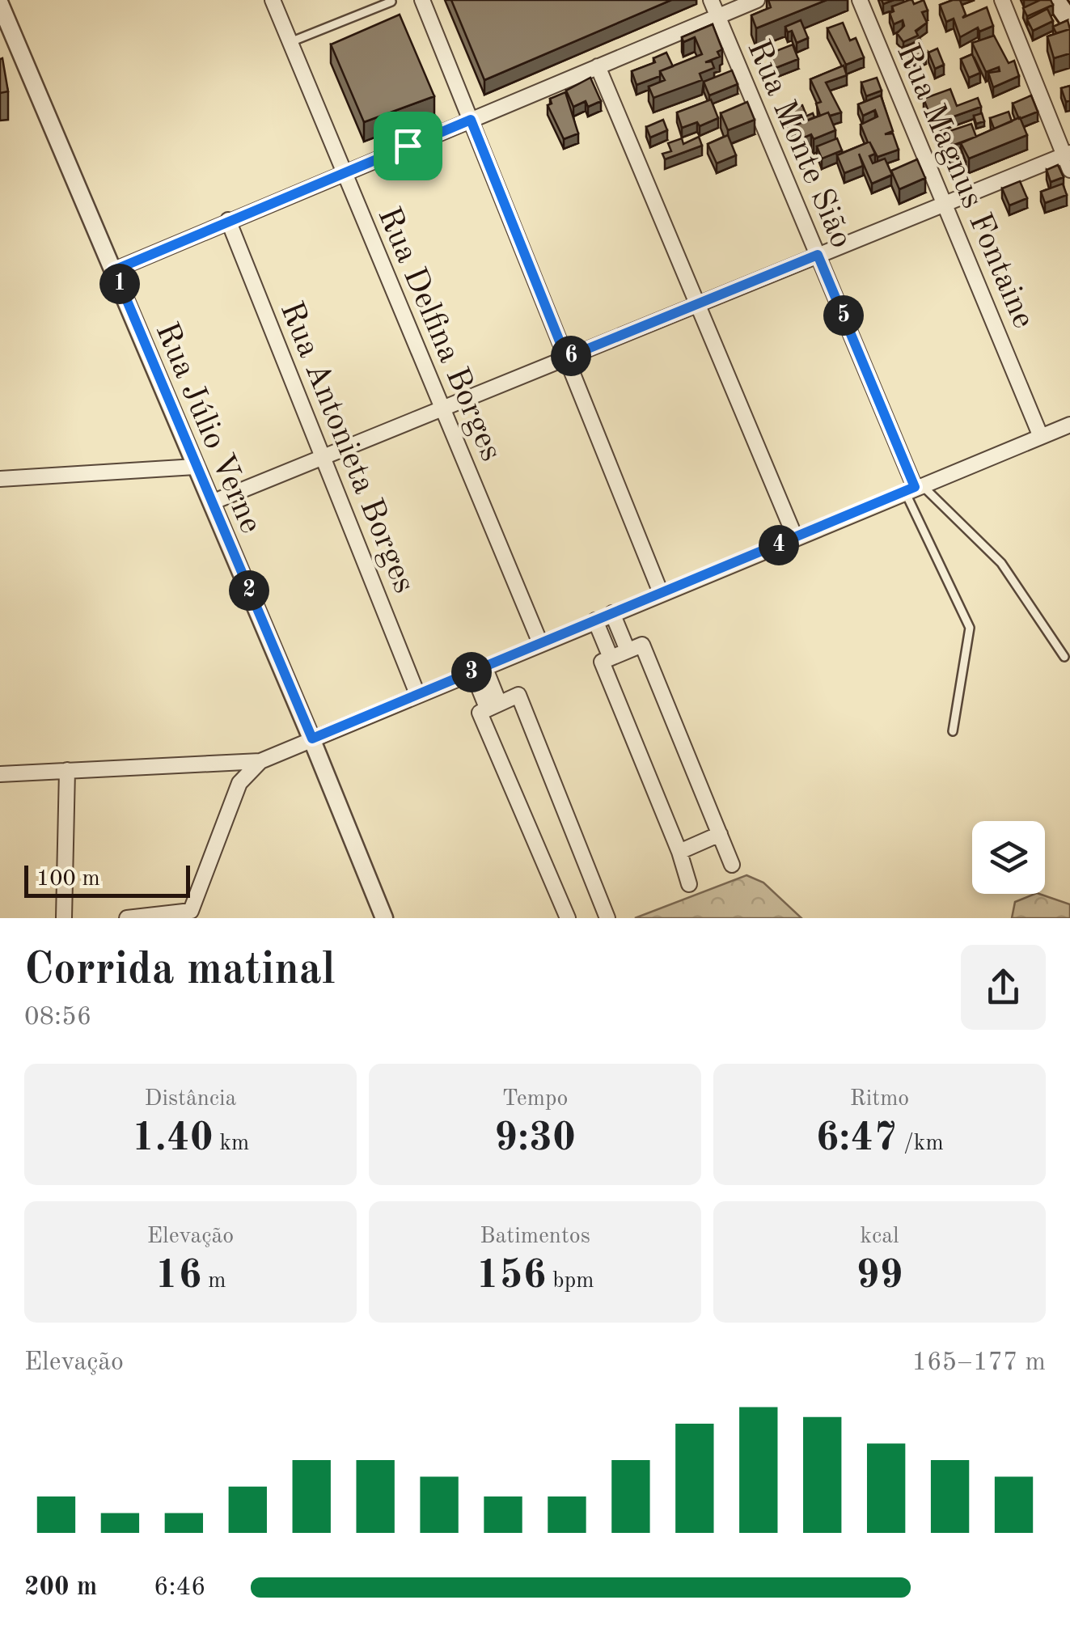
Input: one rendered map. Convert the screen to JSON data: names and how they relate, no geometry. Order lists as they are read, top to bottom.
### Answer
{
  "streets": {
    "street": [
      "Rua Monte Sião",
      "Rua Magnus Fontaine",
      "Rua Delfina Borges",
      "Rua Júlio Verne",
      "Rua Antonieta Borges"
    ]
  },
  "scale_bar": "100 m",
  "page": {
    "pins": [
      "1",
      "5",
      "6",
      "4",
      "2",
      "3"
    ],
    "scale": "100 m",
    "heading": ["Corrida matinal", "08:56"],
    "stats": [
      ["Distância", "1.40 km"],
      ["Tempo", "9:30"],
      ["Ritmo", "6:47 /km"],
      ["Elevação", "16 m"],
      ["Batimentos", "156 bpm"],
      ["kcal", "99"]
    ],
    "chart": ["Elevação", "165–177 m"],
    "list": [
      {
        "name": "200 m",
        "note": "6:46"
      }
    ]
  }
}
